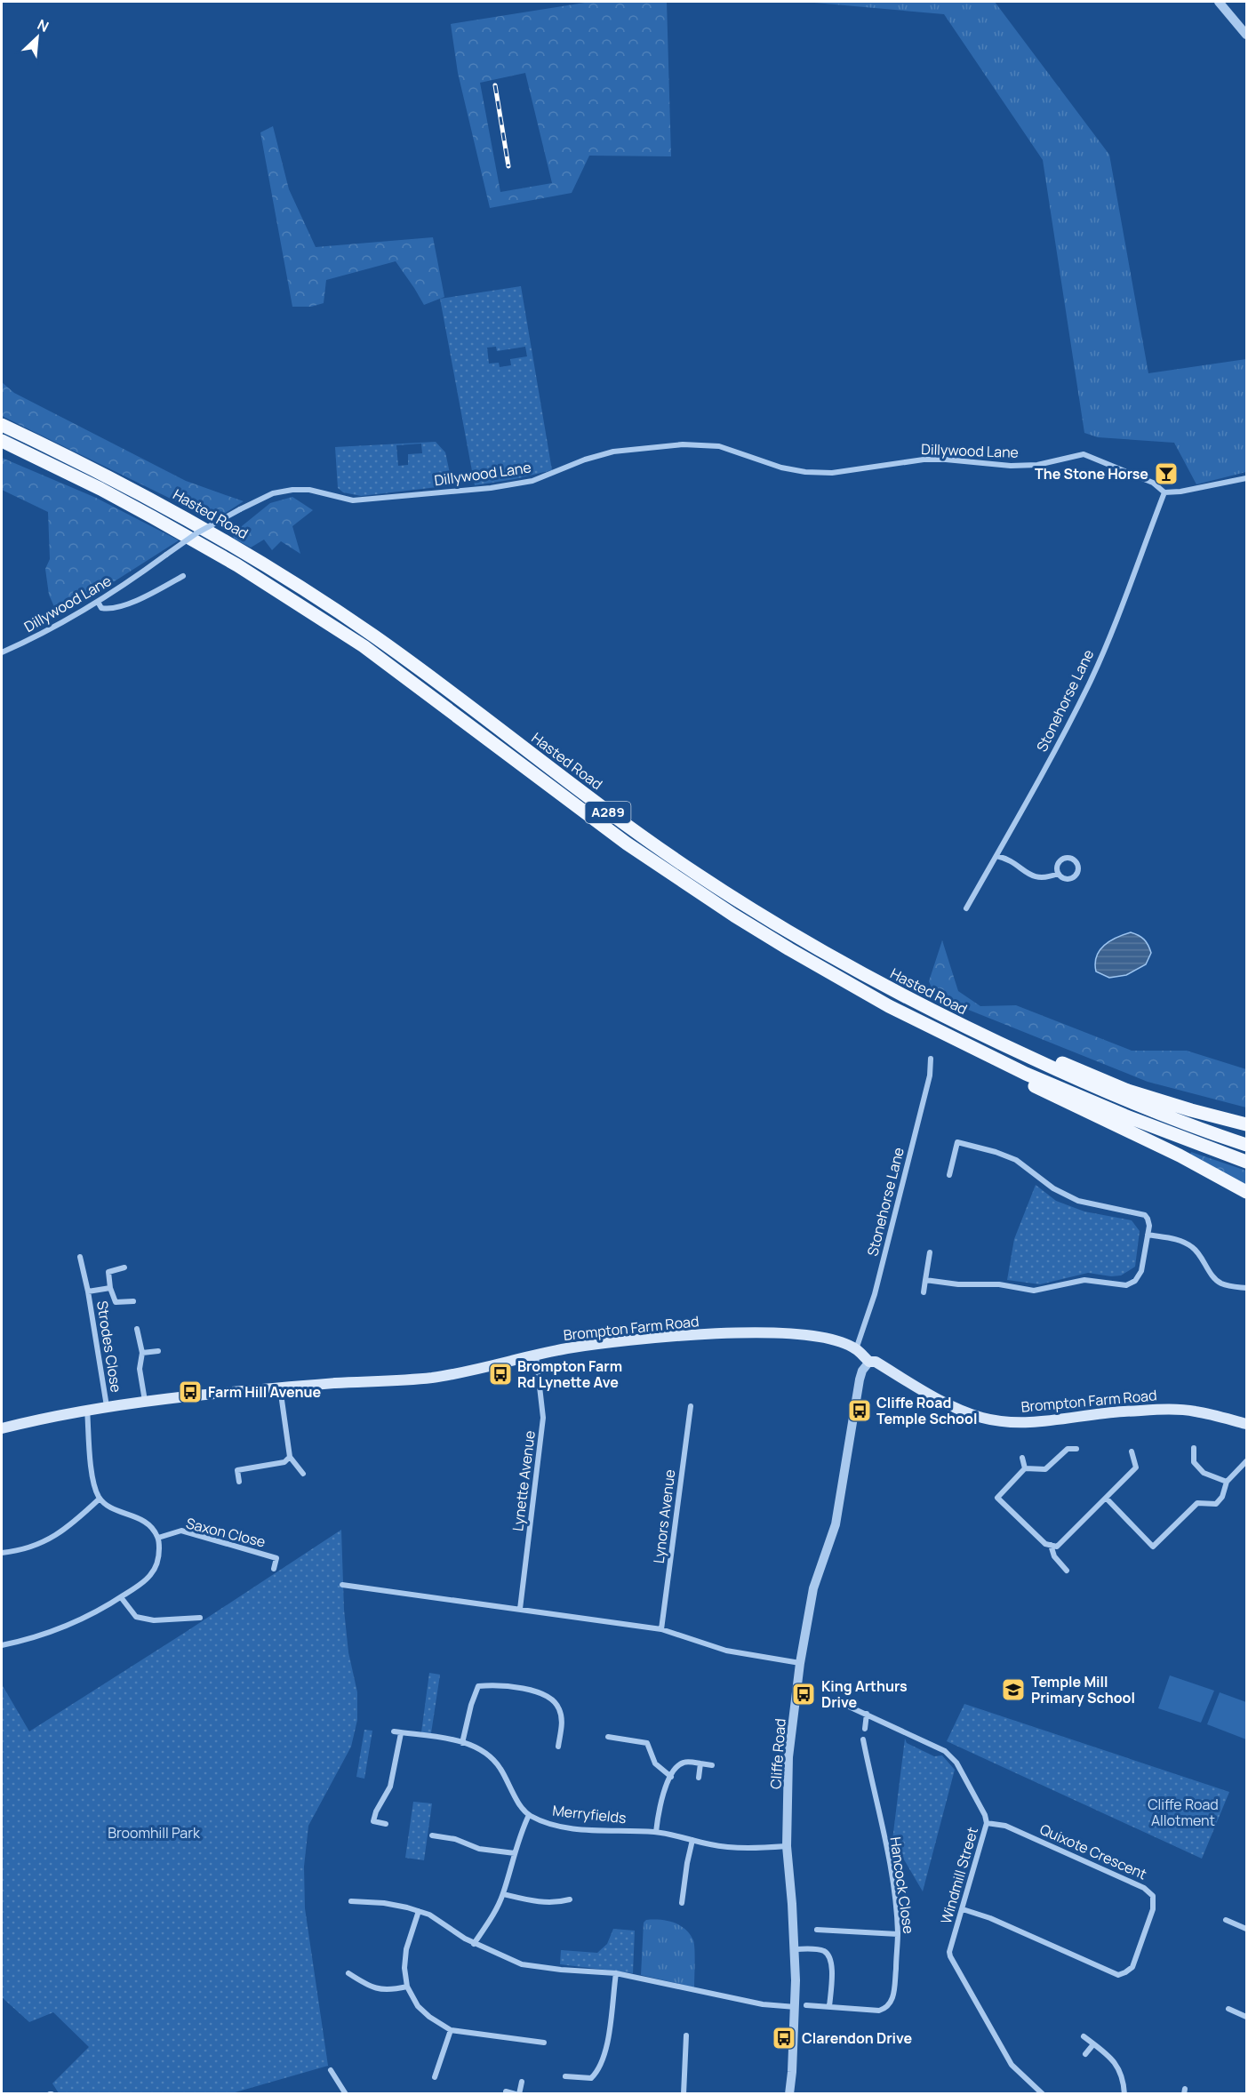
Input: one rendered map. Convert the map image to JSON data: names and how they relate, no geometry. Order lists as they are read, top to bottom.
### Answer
{
  "streets": {
    "main road": ["Hasted Road", "A289", "Brompton Farm Road"],
    "street": [
      "Dillywood Lane",
      "Stonehorse Lane",
      "Strodes Close",
      "Lynette Avenue",
      "Lynors Avenue",
      "Saxon Close",
      "Cliffe Road",
      "Merryfields",
      "Quixote Crescent",
      "Windmill Street",
      "Hancock Close"
    ]
  },
  "crossings": [
    ["Dillywood Lane", "Stonehorse Lane"],
    ["Stonehorse Lane", "Brompton Farm Road"],
    ["Brompton Farm Road", "Strodes Close"],
    ["Brompton Farm Road", "Lynette Avenue"],
    ["Brompton Farm Road", "Cliffe Road"],
    ["Cliffe Road", "Merryfields"],
    ["Quixote Crescent", "Windmill Street"]
  ],
  "parks": ["Cliffe Road Allotment", "Broomhill Park"],
  "places": {
    "bar": ["The Stone Horse"],
    "bus stop": [
      "Brompton Farm Rd Lynette Ave",
      "Farm Hill Avenue",
      "Cliffe Road Temple School",
      "King Arthurs Drive",
      "Clarendon Drive"
    ],
    "school or university": ["Temple Mill Primary School"]
  },
  "north": "top right"
}
